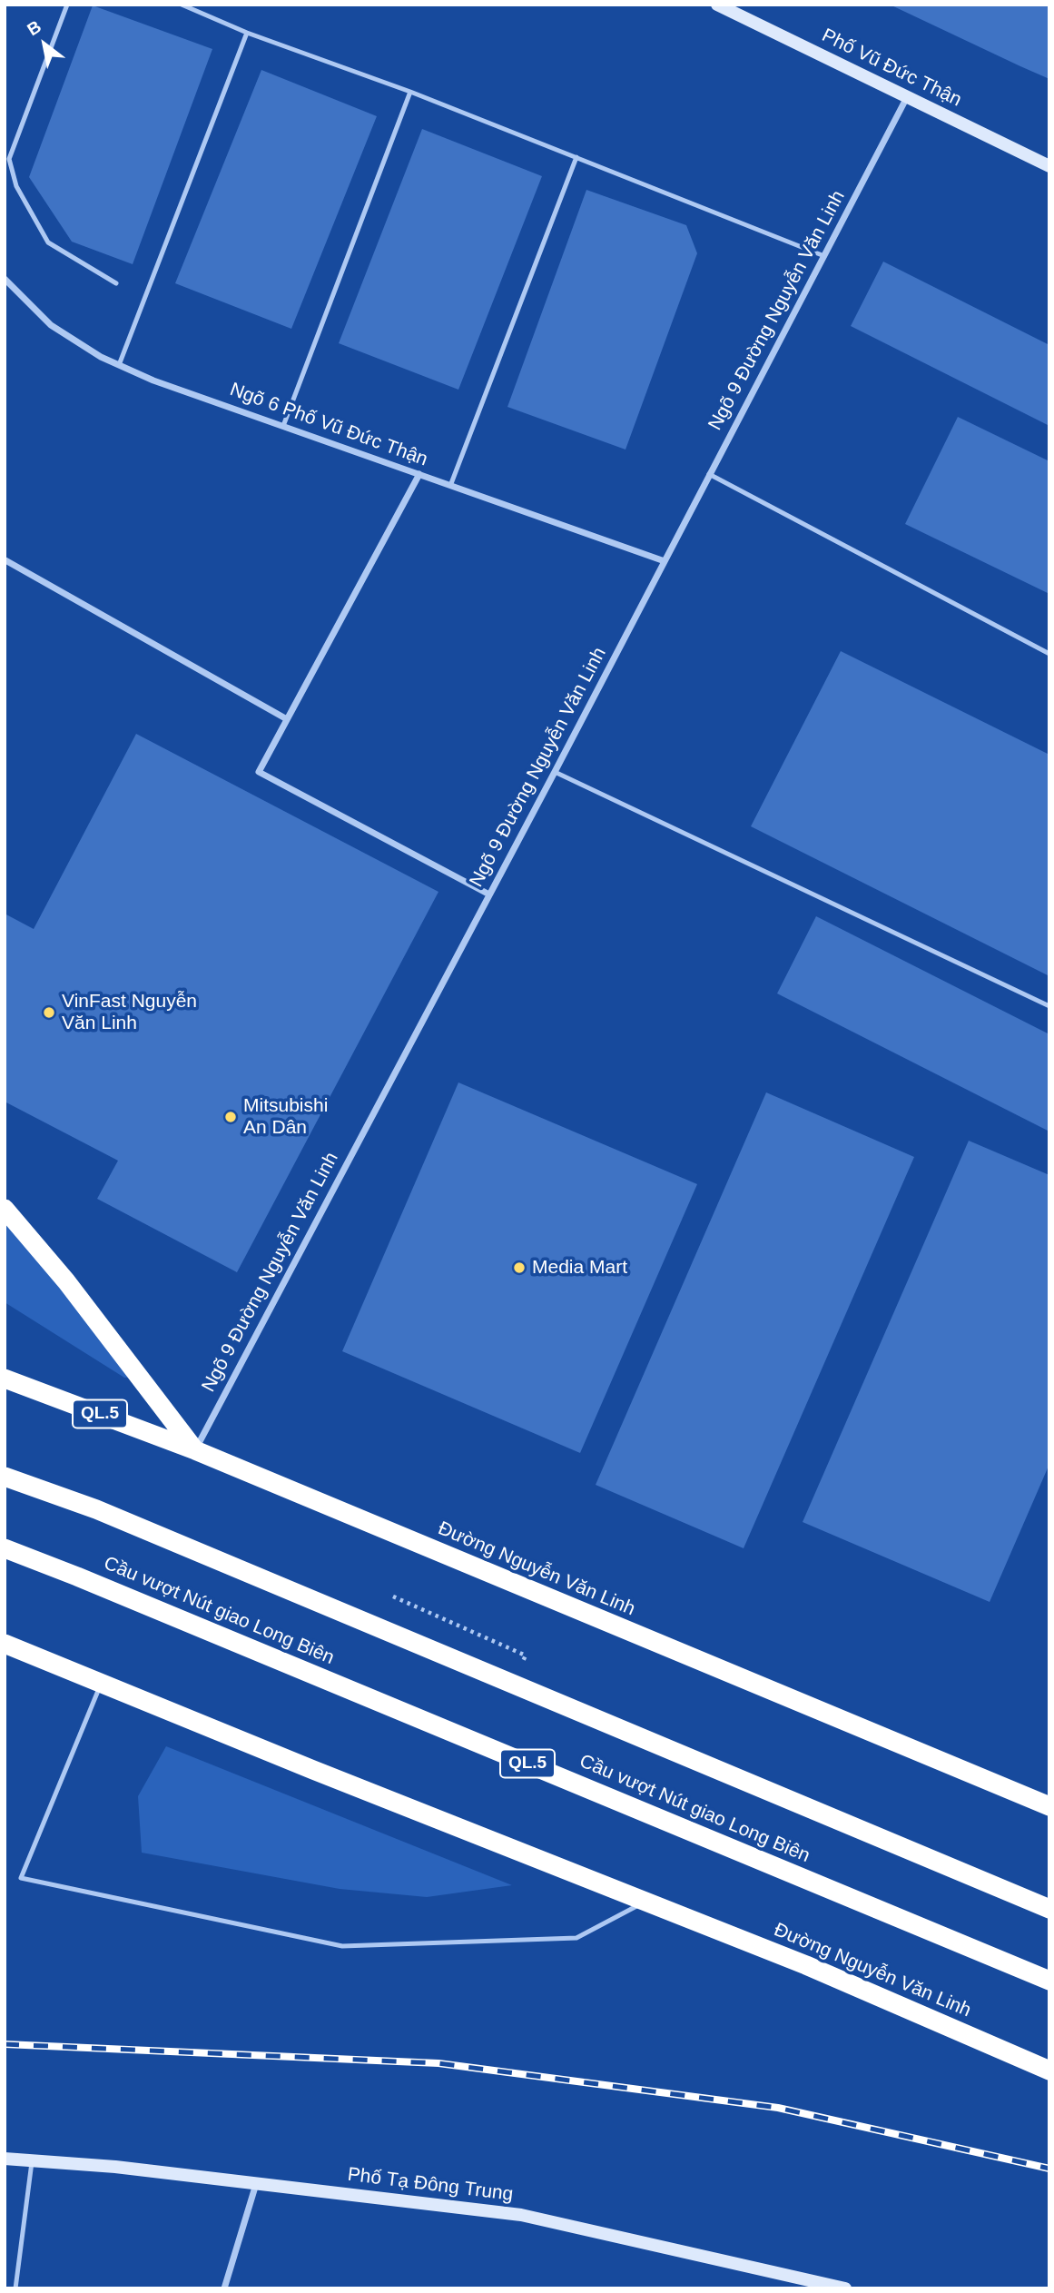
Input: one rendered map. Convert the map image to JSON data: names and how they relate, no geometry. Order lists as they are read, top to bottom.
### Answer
{
  "streets": {
    "highway": ["QL.5", "Đường Nguyễn Văn Linh", "Cầu vượt Nút giao Long Biên"],
    "street": [
      "Phố Vũ Đức Thận",
      "Ngõ 9 Đường Nguyễn Văn Linh",
      "Ngõ 6 Phố Vũ Đức Thận",
      "Phố Tạ Đông Trung"
    ]
  },
  "crossings": [
    ["Phố Vũ Đức Thận", "Ngõ 9 Đường Nguyễn Văn Linh"],
    ["Ngõ 9 Đường Nguyễn Văn Linh", "Ngõ 6 Phố Vũ Đức Thận"],
    ["Ngõ 9 Đường Nguyễn Văn Linh", "Đường Nguyễn Văn Linh"]
  ],
  "places": ["VinFast Nguyễn Văn Linh", "Mitsubishi An Dân", "Media Mart"],
  "north": "top left"
}
